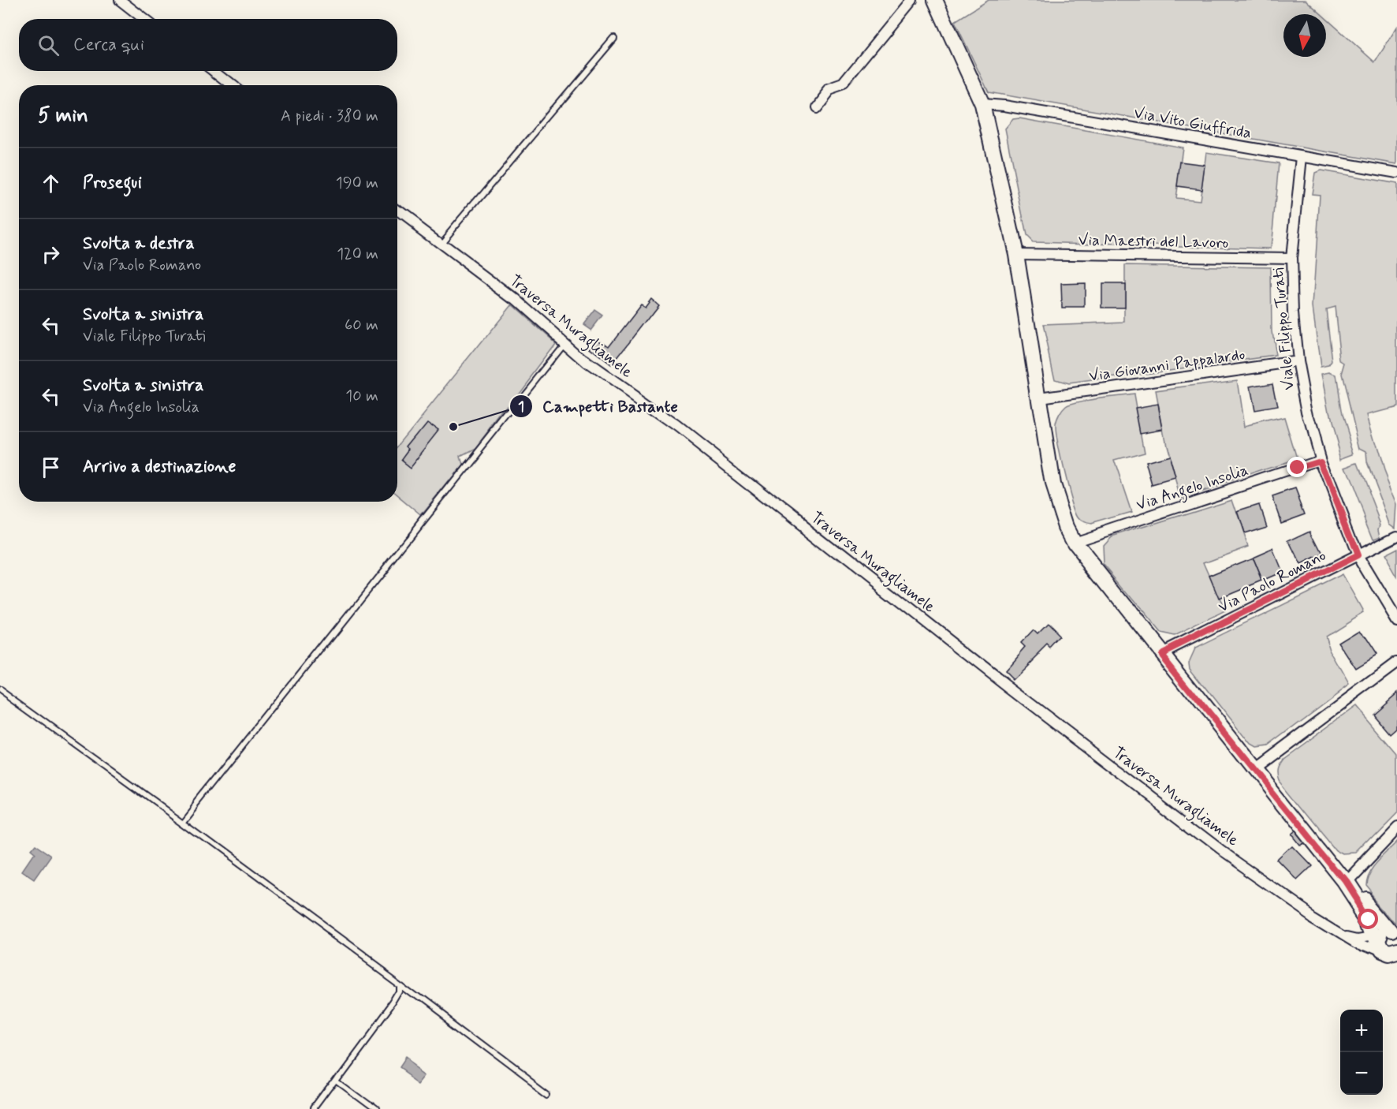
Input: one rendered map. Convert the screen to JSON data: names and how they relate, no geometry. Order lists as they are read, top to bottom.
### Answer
{
  "streets": {
    "street": [
      "Via Vito Giuffrida",
      "Via Maestri del Lavoro",
      "Traversa Muragliamele",
      "Viale Filippo Turati",
      "Via Giovanni Pappalardo",
      "Via Angelo Insolia",
      "Via Paolo Romano"
    ]
  },
  "crossings": [
    ["Via Vito Giuffrida", "Viale Filippo Turati"],
    ["Via Maestri del Lavoro", "Viale Filippo Turati"],
    ["Viale Filippo Turati", "Via Giovanni Pappalardo"],
    ["Viale Filippo Turati", "Via Angelo Insolia"],
    ["Viale Filippo Turati", "Via Paolo Romano"]
  ],
  "places": ["Campetti Bastante"],
  "north": "bottom",
  "page": {
    "search": "Cerca qui",
    "heading": ["5 min", "A piedi · 380 m"],
    "list": [
      ["Prosegui", "190 m"],
      ["Svolta a destra", "Via Paolo Romano", "120 m"],
      ["Svolta a sinistra", "Viale Filippo Turati", "60 m"],
      ["Svolta a sinistra", "Via Angelo Insolia", "10 m"],
      "Arrivo a destinazione"
    ],
    "map_buttons": ["+", "−"]
  }
}
